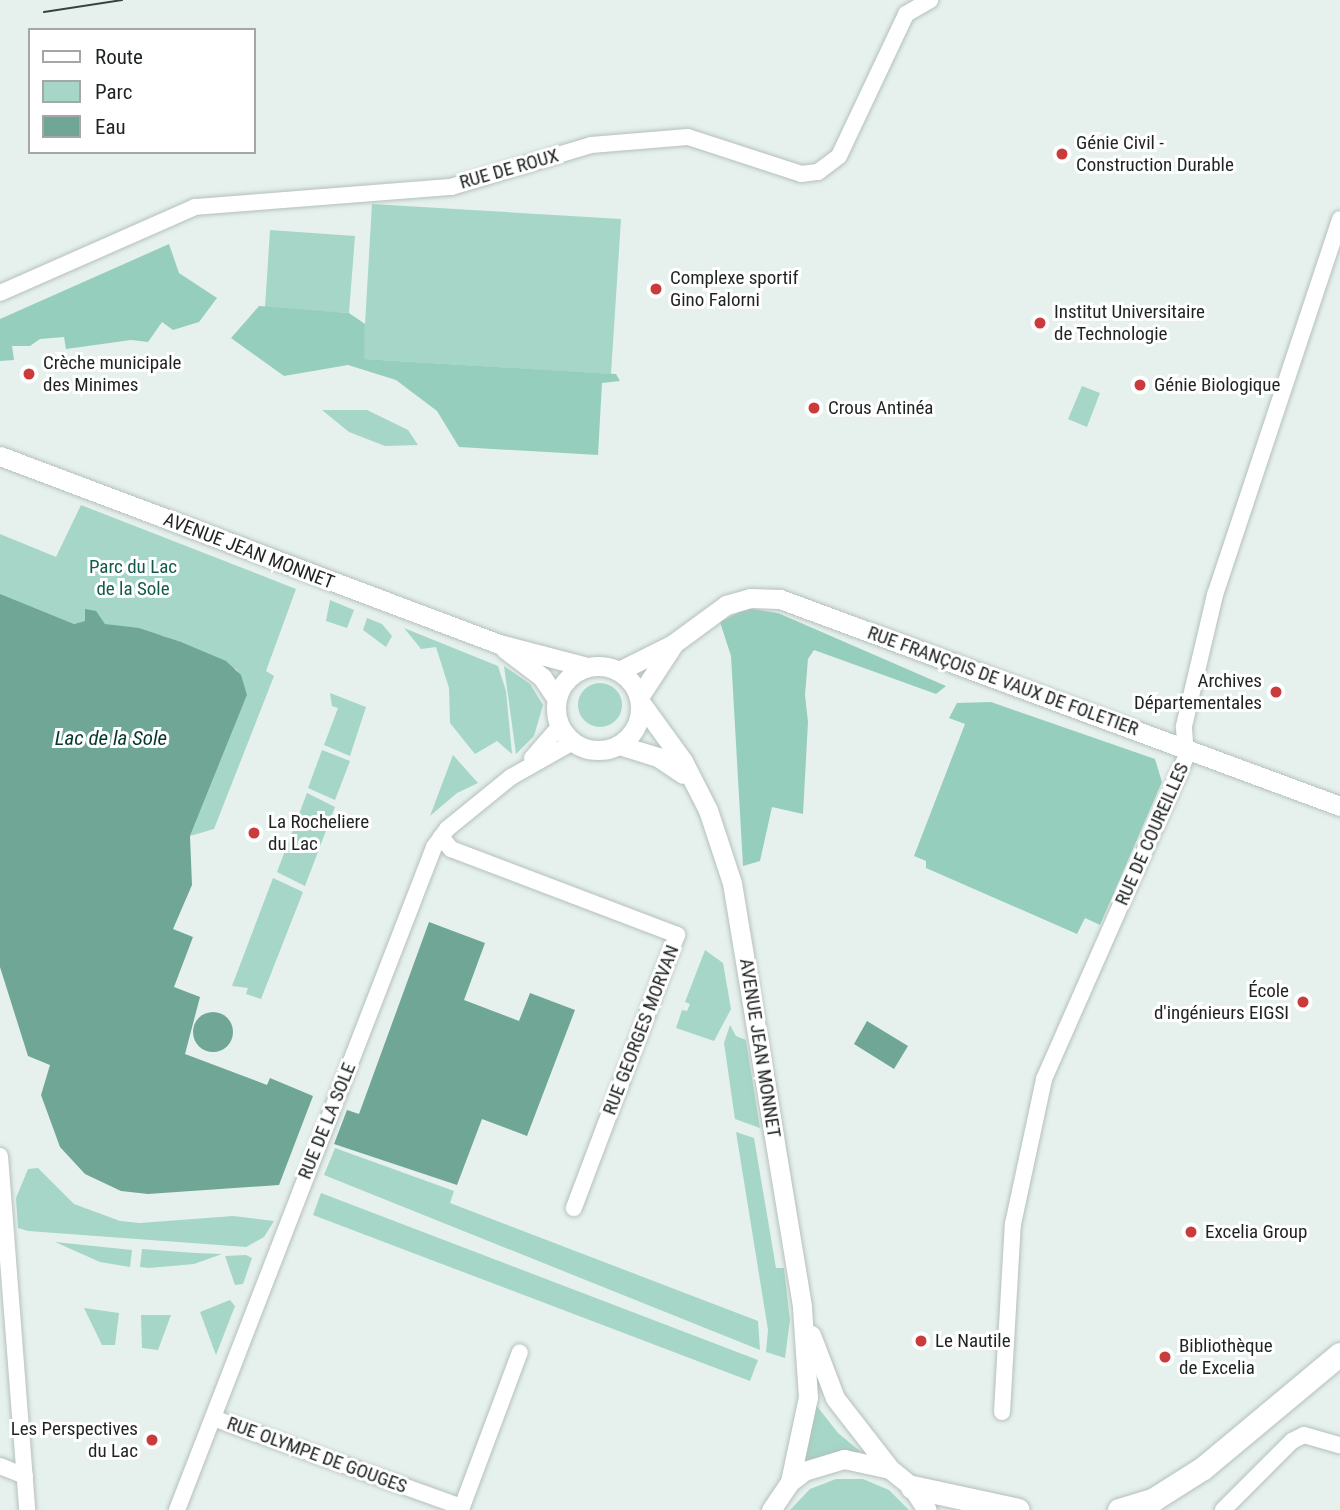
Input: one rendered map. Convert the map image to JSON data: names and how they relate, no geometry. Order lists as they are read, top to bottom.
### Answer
{
  "streets": {
    "street": [
      "RUE DE ROUX",
      "AVENUE JEAN MONNET",
      "RUE FRANÇOIS DE VAUX DE FOLETIER",
      "RUE DE COUREILLES",
      "RUE GEORGES MORVAN",
      "RUE DE LA SOLE",
      "RUE OLYMPE DE GOUGES"
    ]
  },
  "crossings": [
    ["AVENUE JEAN MONNET", "RUE DE LA SOLE"],
    ["RUE FRANÇOIS DE VAUX DE FOLETIER", "RUE DE COUREILLES"],
    ["RUE GEORGES MORVAN", "RUE DE LA SOLE"],
    ["RUE DE LA SOLE", "RUE OLYMPE DE GOUGES"]
  ],
  "water": ["Lac de la Sole"],
  "parks": ["Parc du Lac de la Sole"],
  "places": [
    "Génie Civil - Construction Durable",
    "Complexe sportif Gino Falorni",
    "Institut Universitaire de Technologie",
    "Crèche municipale des Minimes",
    "Génie Biologique",
    "Crous Antinéa",
    "Archives Départementales",
    "La Rocheliere du Lac",
    "École d'ingénieurs EIGSI",
    "Excelia Group",
    "Le Nautile",
    "Bibliothèque de Excelia",
    "Les Perspectives du Lac"
  ],
  "legend": ["Route", "Parc", "Eau"]
}
